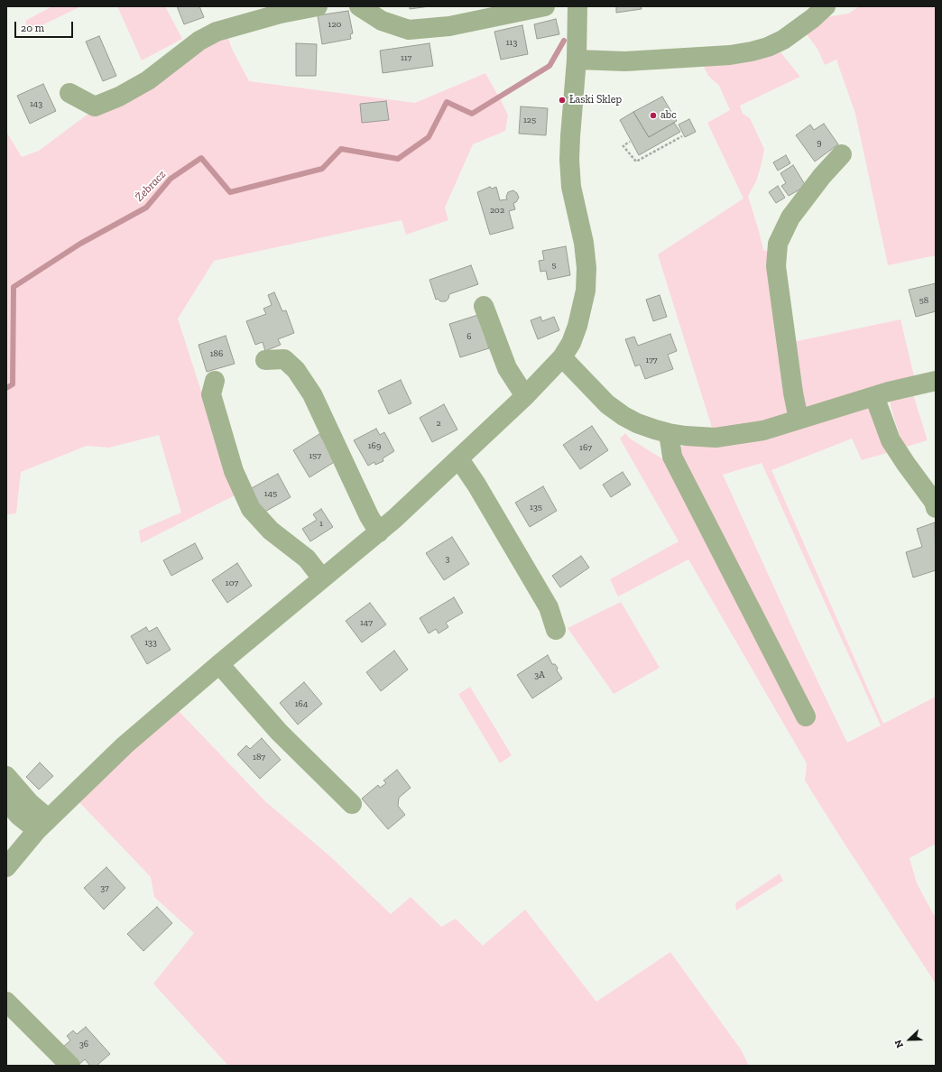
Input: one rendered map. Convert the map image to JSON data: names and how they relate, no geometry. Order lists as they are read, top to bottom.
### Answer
{
  "water": ["Żebracz"],
  "places": ["Łaski Sklep", "abc"],
  "house_numbers": [
    "120",
    "113",
    "117",
    "143",
    "125",
    "9",
    "202",
    "5",
    "58",
    "6",
    "186",
    "177",
    "2",
    "169",
    "167",
    "157",
    "145",
    "135",
    "1",
    "3",
    "107",
    "147",
    "133",
    "3A",
    "164",
    "187",
    "37",
    "36"
  ],
  "scale_bar": "20 m",
  "north": "bottom left"
}
